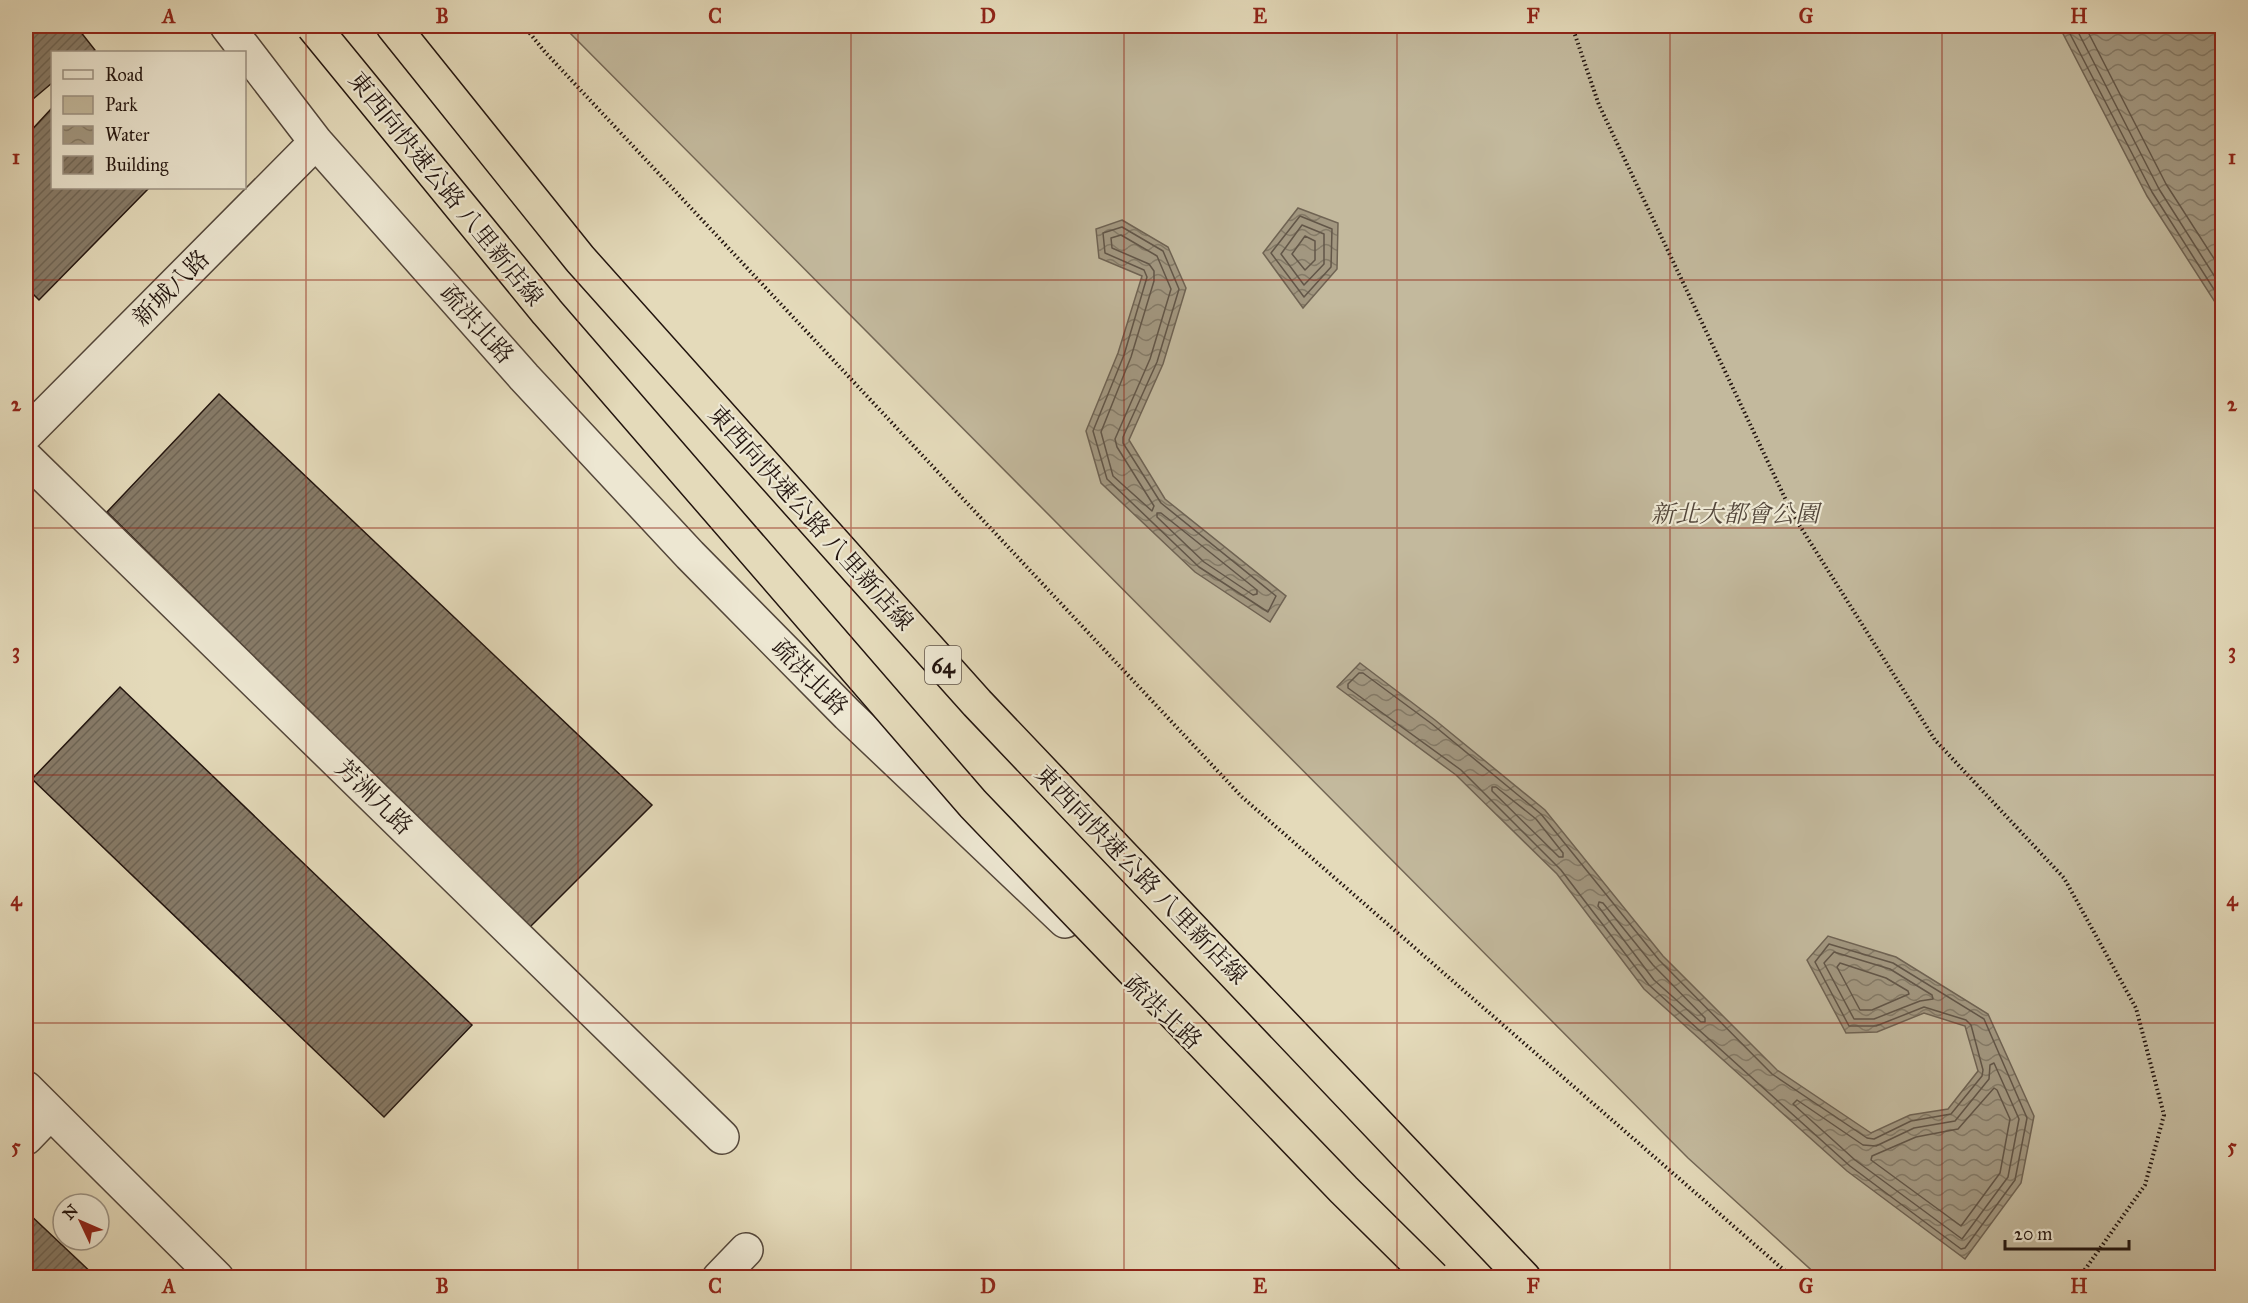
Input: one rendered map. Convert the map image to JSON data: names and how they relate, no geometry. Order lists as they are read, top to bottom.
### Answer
{
  "streets": {
    "highway": ["東西向快速公路 八里新店線", "64"],
    "street": ["新城八路", "疏洪北路", "芳洲九路"]
  },
  "crossings": [
    ["新城八路", "疏洪北路"]
  ],
  "parks": ["新北大都會公園"],
  "legend": [
    "Road",
    "Park",
    "Water",
    "Building"
  ],
  "scale_bar": "20 m",
  "north": "top left",
  "grid": {
    "columns": [
      "A",
      "B",
      "C",
      "D",
      "E",
      "F",
      "G",
      "H"
    ],
    "rows": [
      "1",
      "2",
      "3",
      "4",
      "5"
    ]
  }
}
